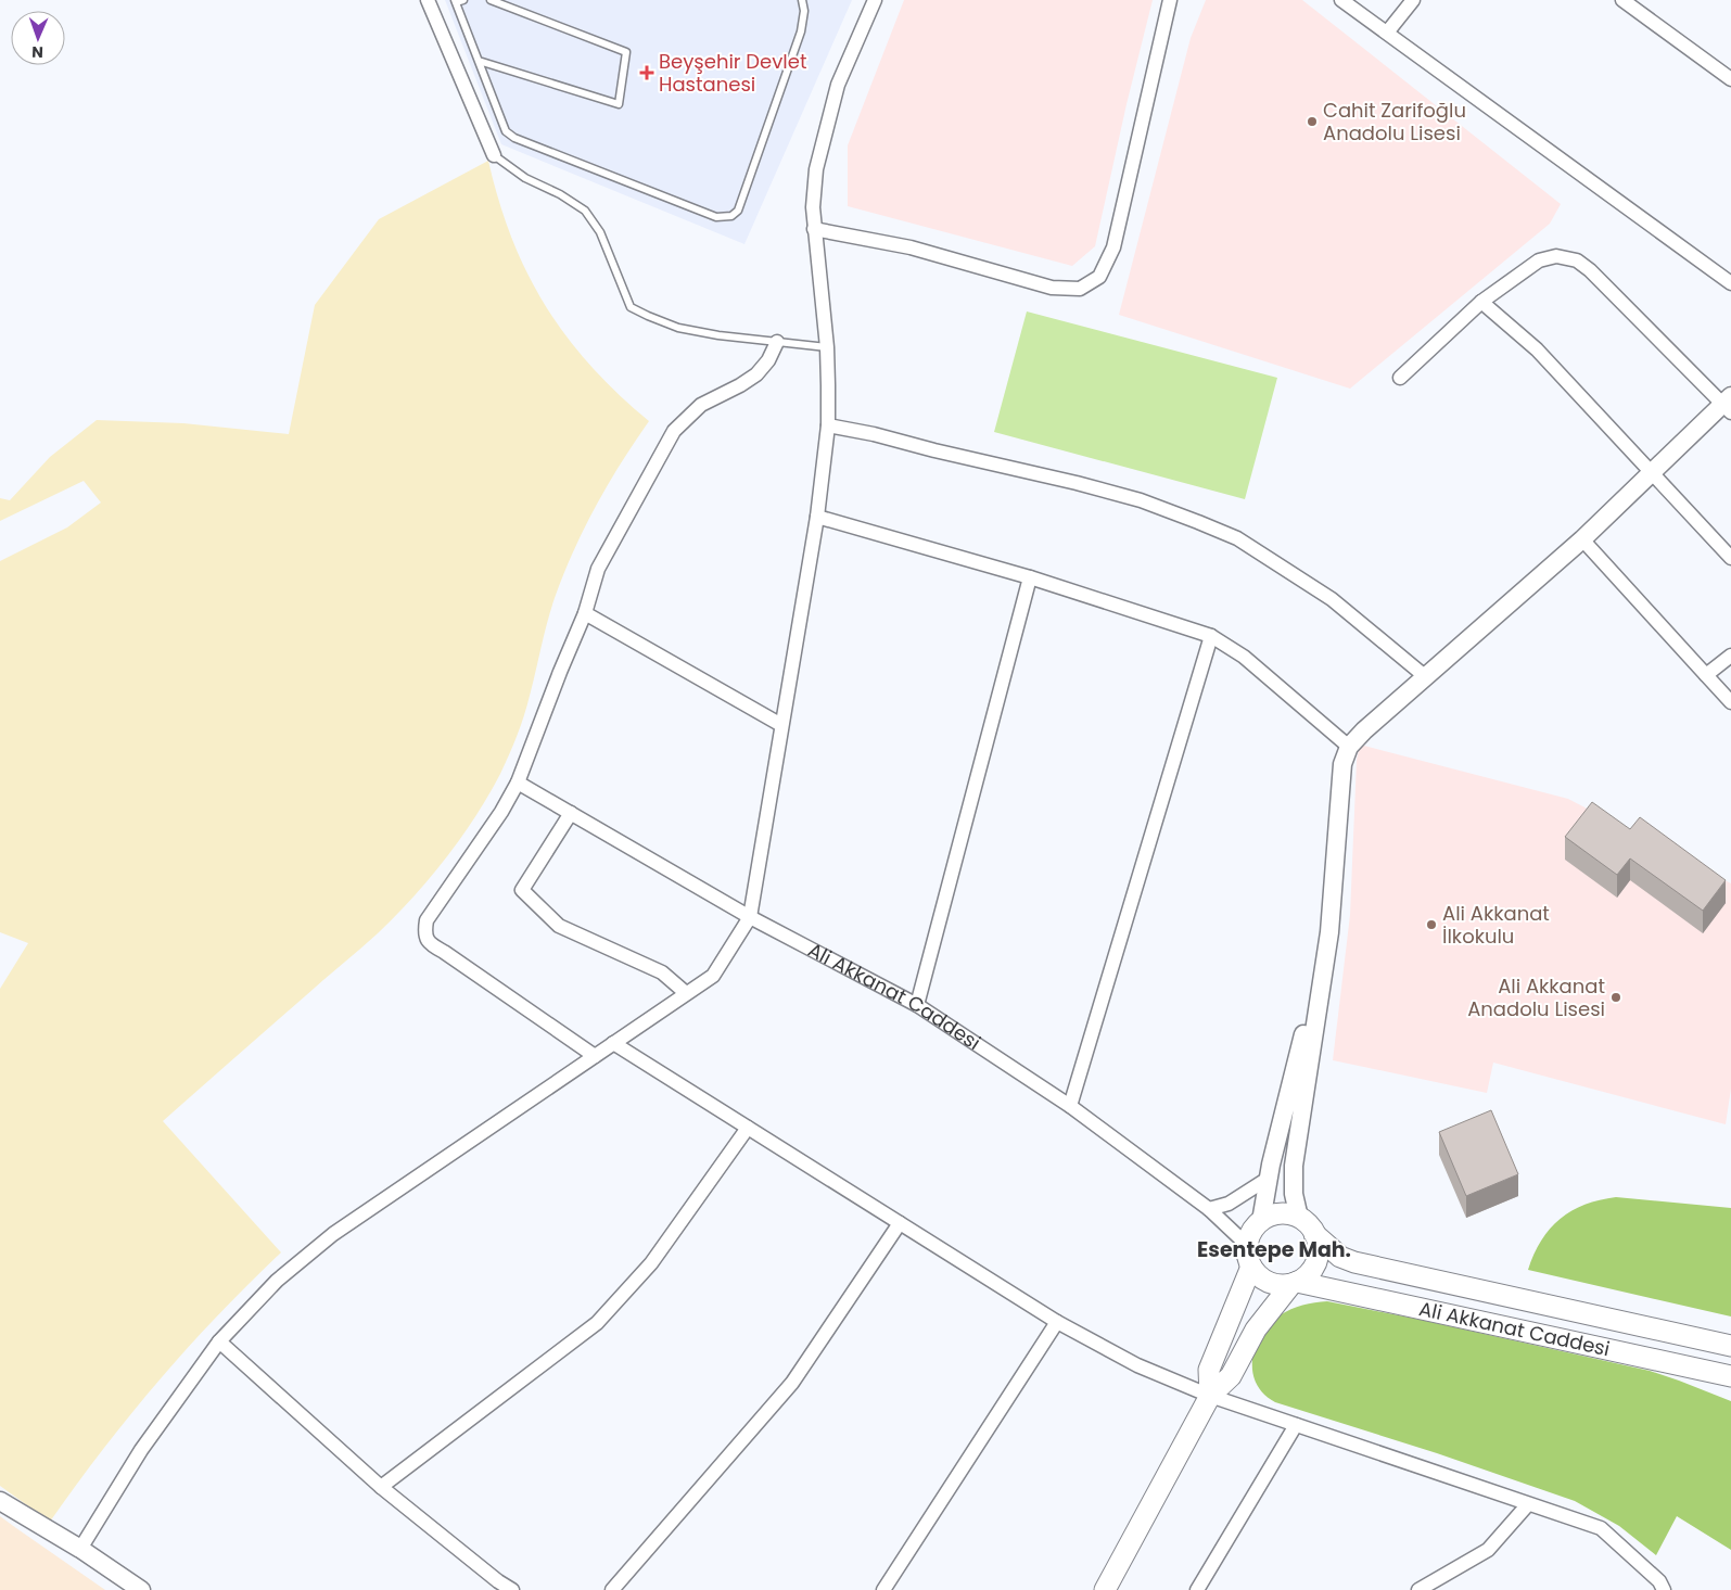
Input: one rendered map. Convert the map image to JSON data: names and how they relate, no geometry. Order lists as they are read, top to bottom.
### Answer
{
  "streets": {
    "main road": ["Ali Akkanat Caddesi"]
  },
  "districts": ["Esentepe Mah."],
  "places": {
    "health": ["Beyşehir Devlet Hastanesi"],
    "other": ["Cahit Zarifoğlu Anadolu Lisesi", "Ali Akkanat İlkokulu", "Ali Akkanat Anadolu Lisesi"]
  },
  "north": "bottom"
}
